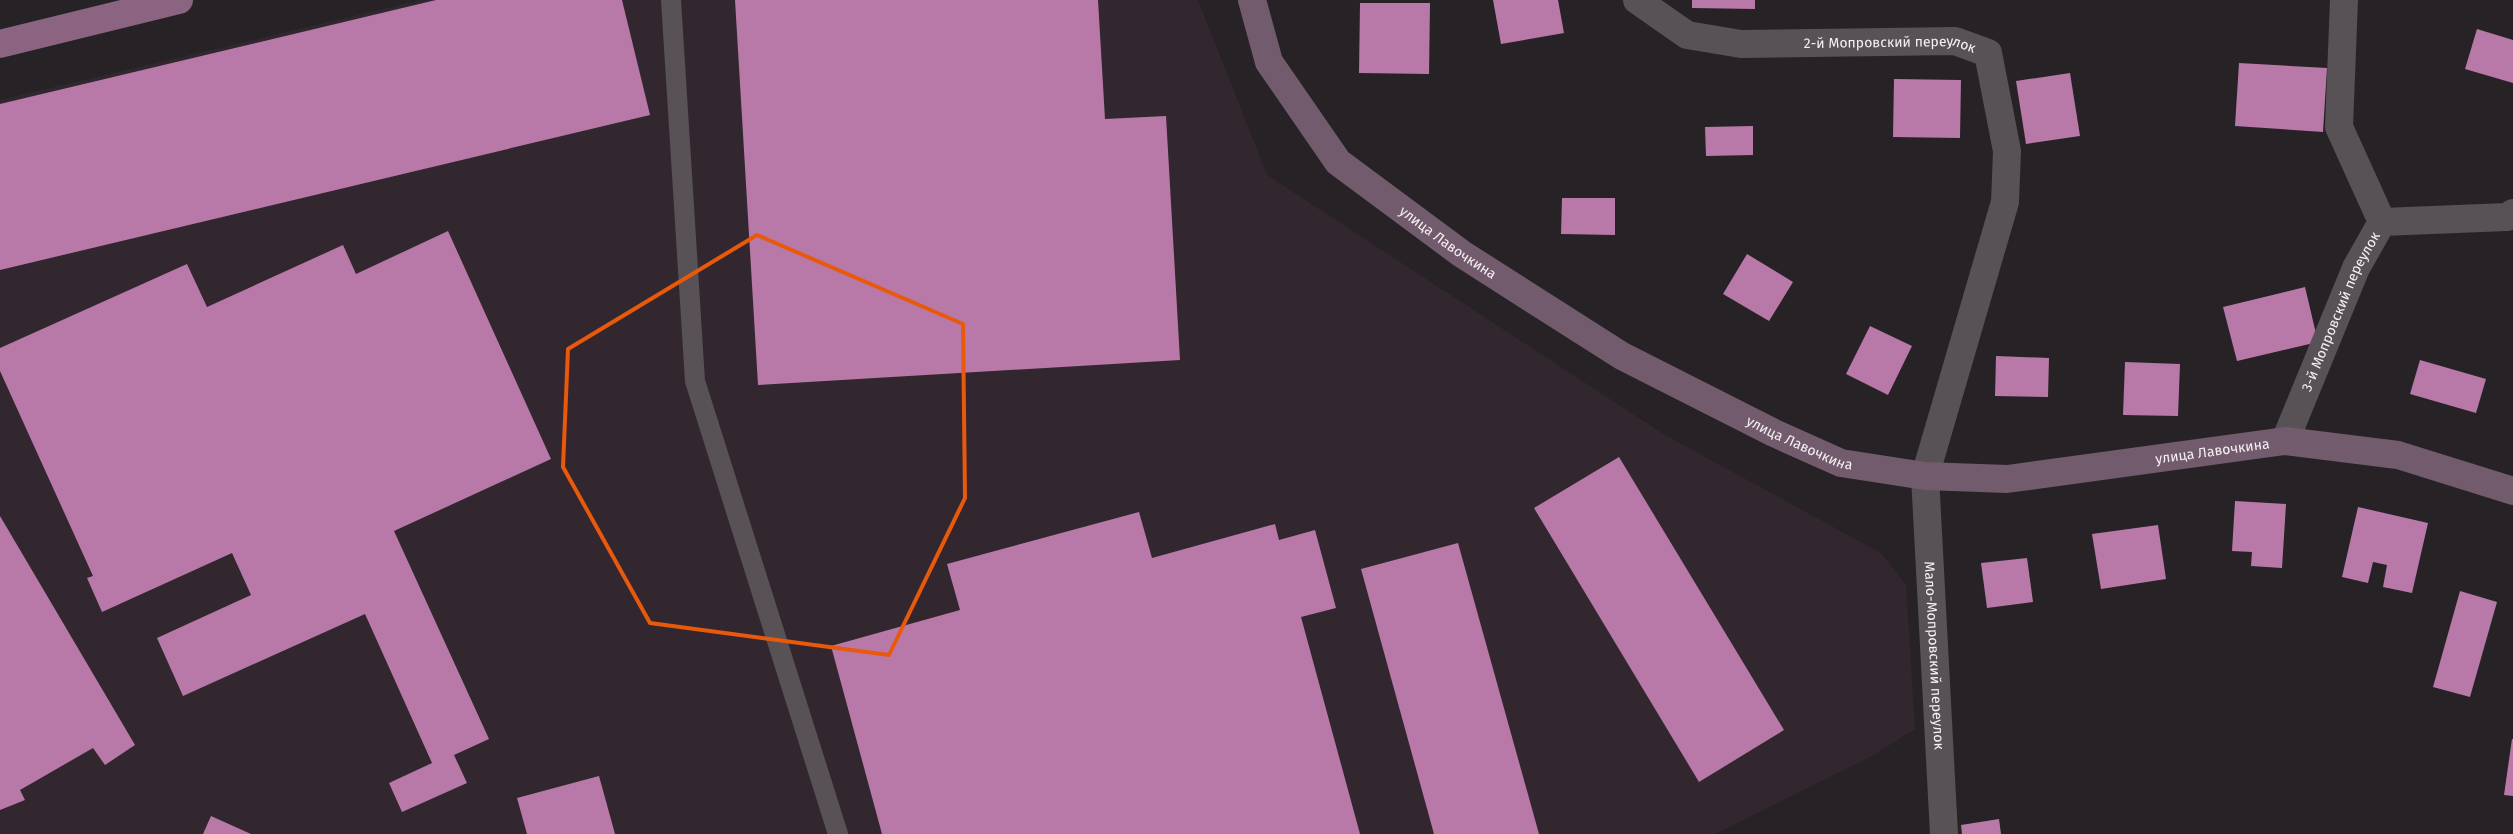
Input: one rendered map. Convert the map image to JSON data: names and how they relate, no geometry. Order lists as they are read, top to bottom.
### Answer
{
  "streets": {
    "main road": ["улица Лавочкина"],
    "street": ["2-й Мопровский переулок", "3-й Мопровский переулок", "Мало-Мопровский переулок"]
  },
  "crossings": [
    ["2-й Мопровский переулок", "улица Лавочкина"],
    ["2-й Мопровский переулок", "Мало-Мопровский переулок"],
    ["улица Лавочкина", "3-й Мопровский переулок"],
    ["улица Лавочкина", "Мало-Мопровский переулок"]
  ]
}
